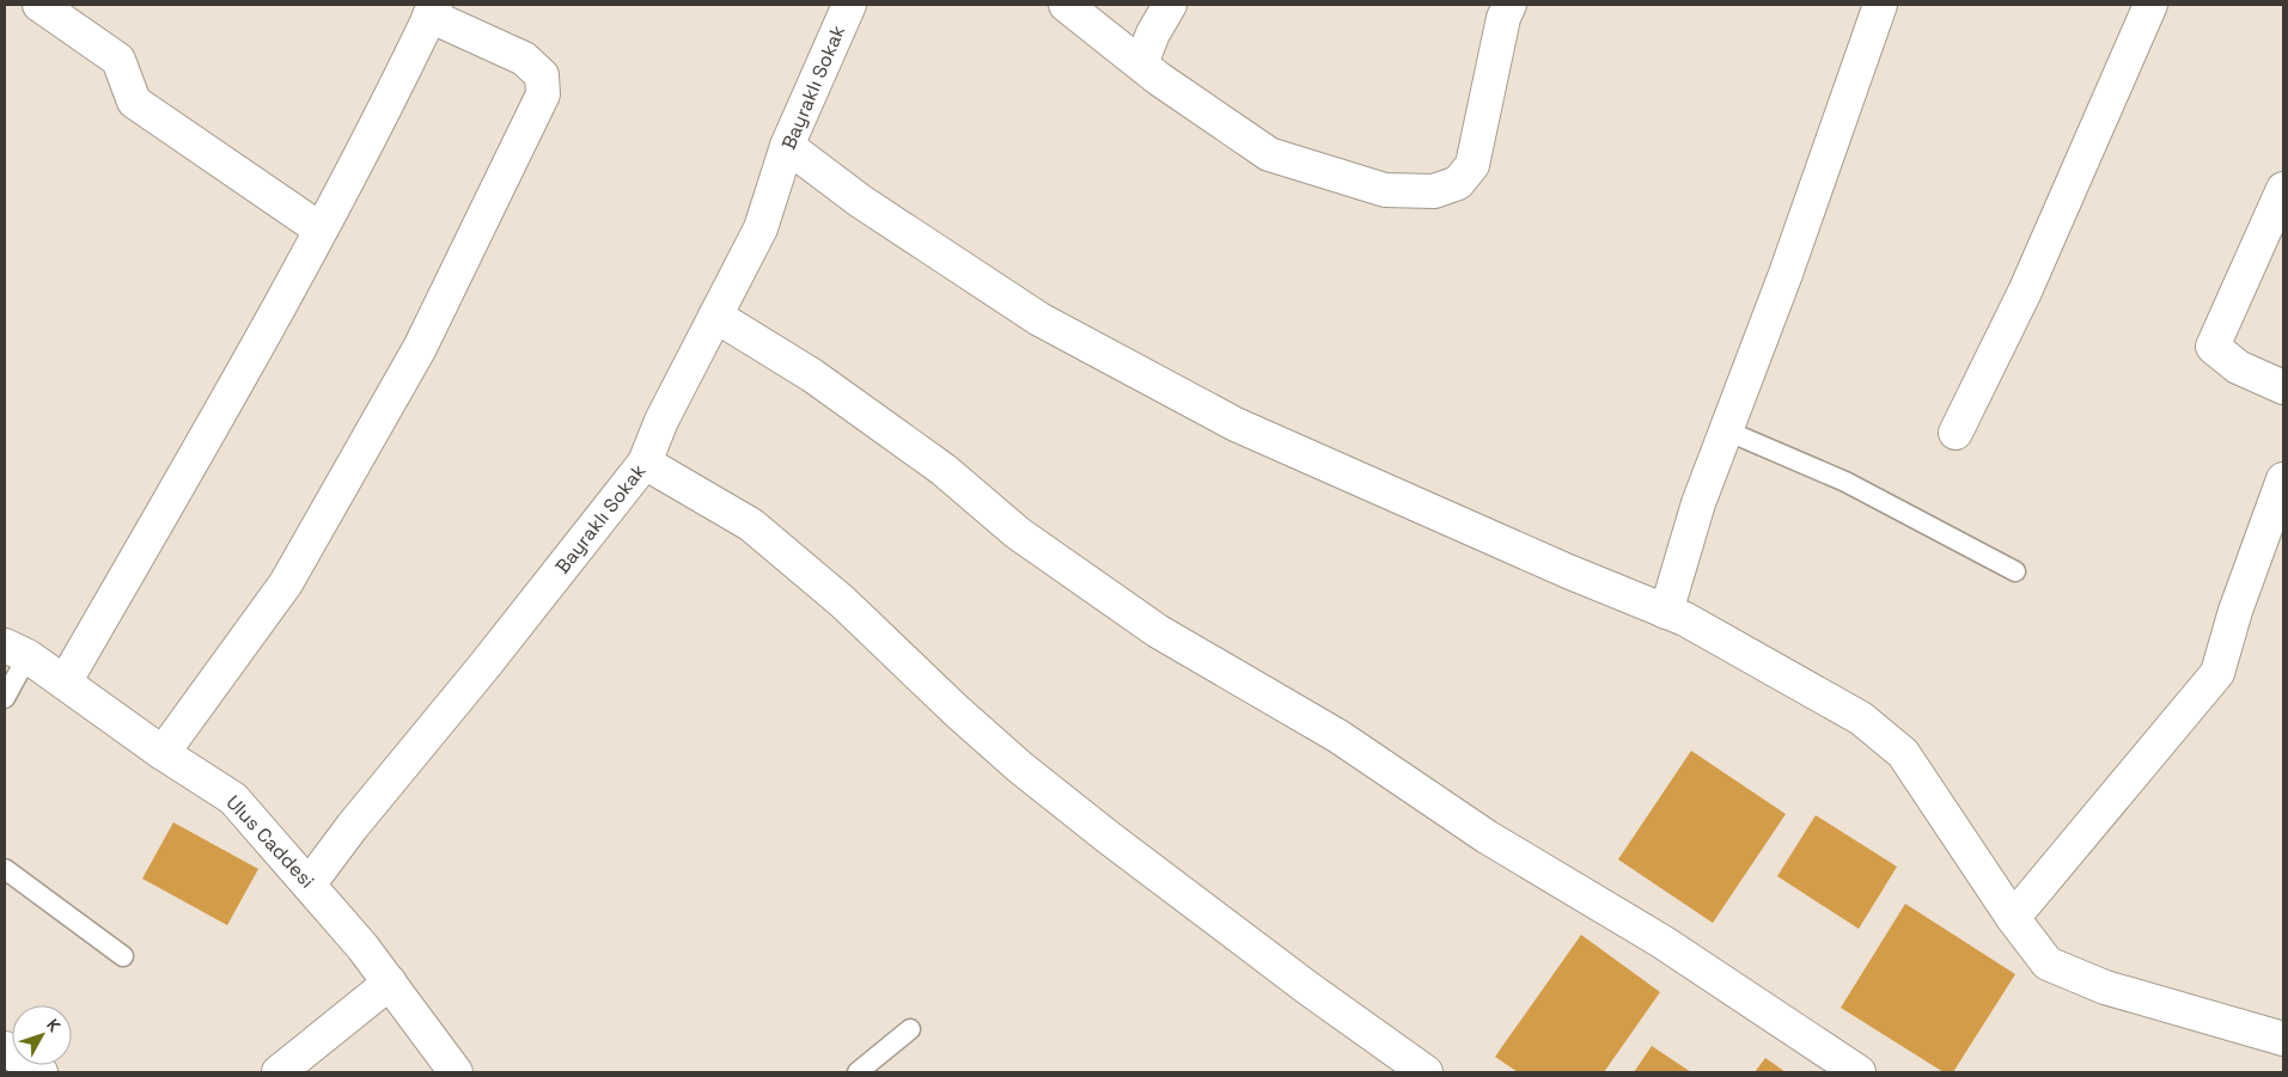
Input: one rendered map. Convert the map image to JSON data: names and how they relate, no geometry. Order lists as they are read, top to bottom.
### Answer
{
  "streets": {
    "street": ["Bayraklı Sokak", "Ulus Caddesi"]
  },
  "crossings": [
    ["Bayraklı Sokak", "Ulus Caddesi"]
  ],
  "north": "top right"
}
